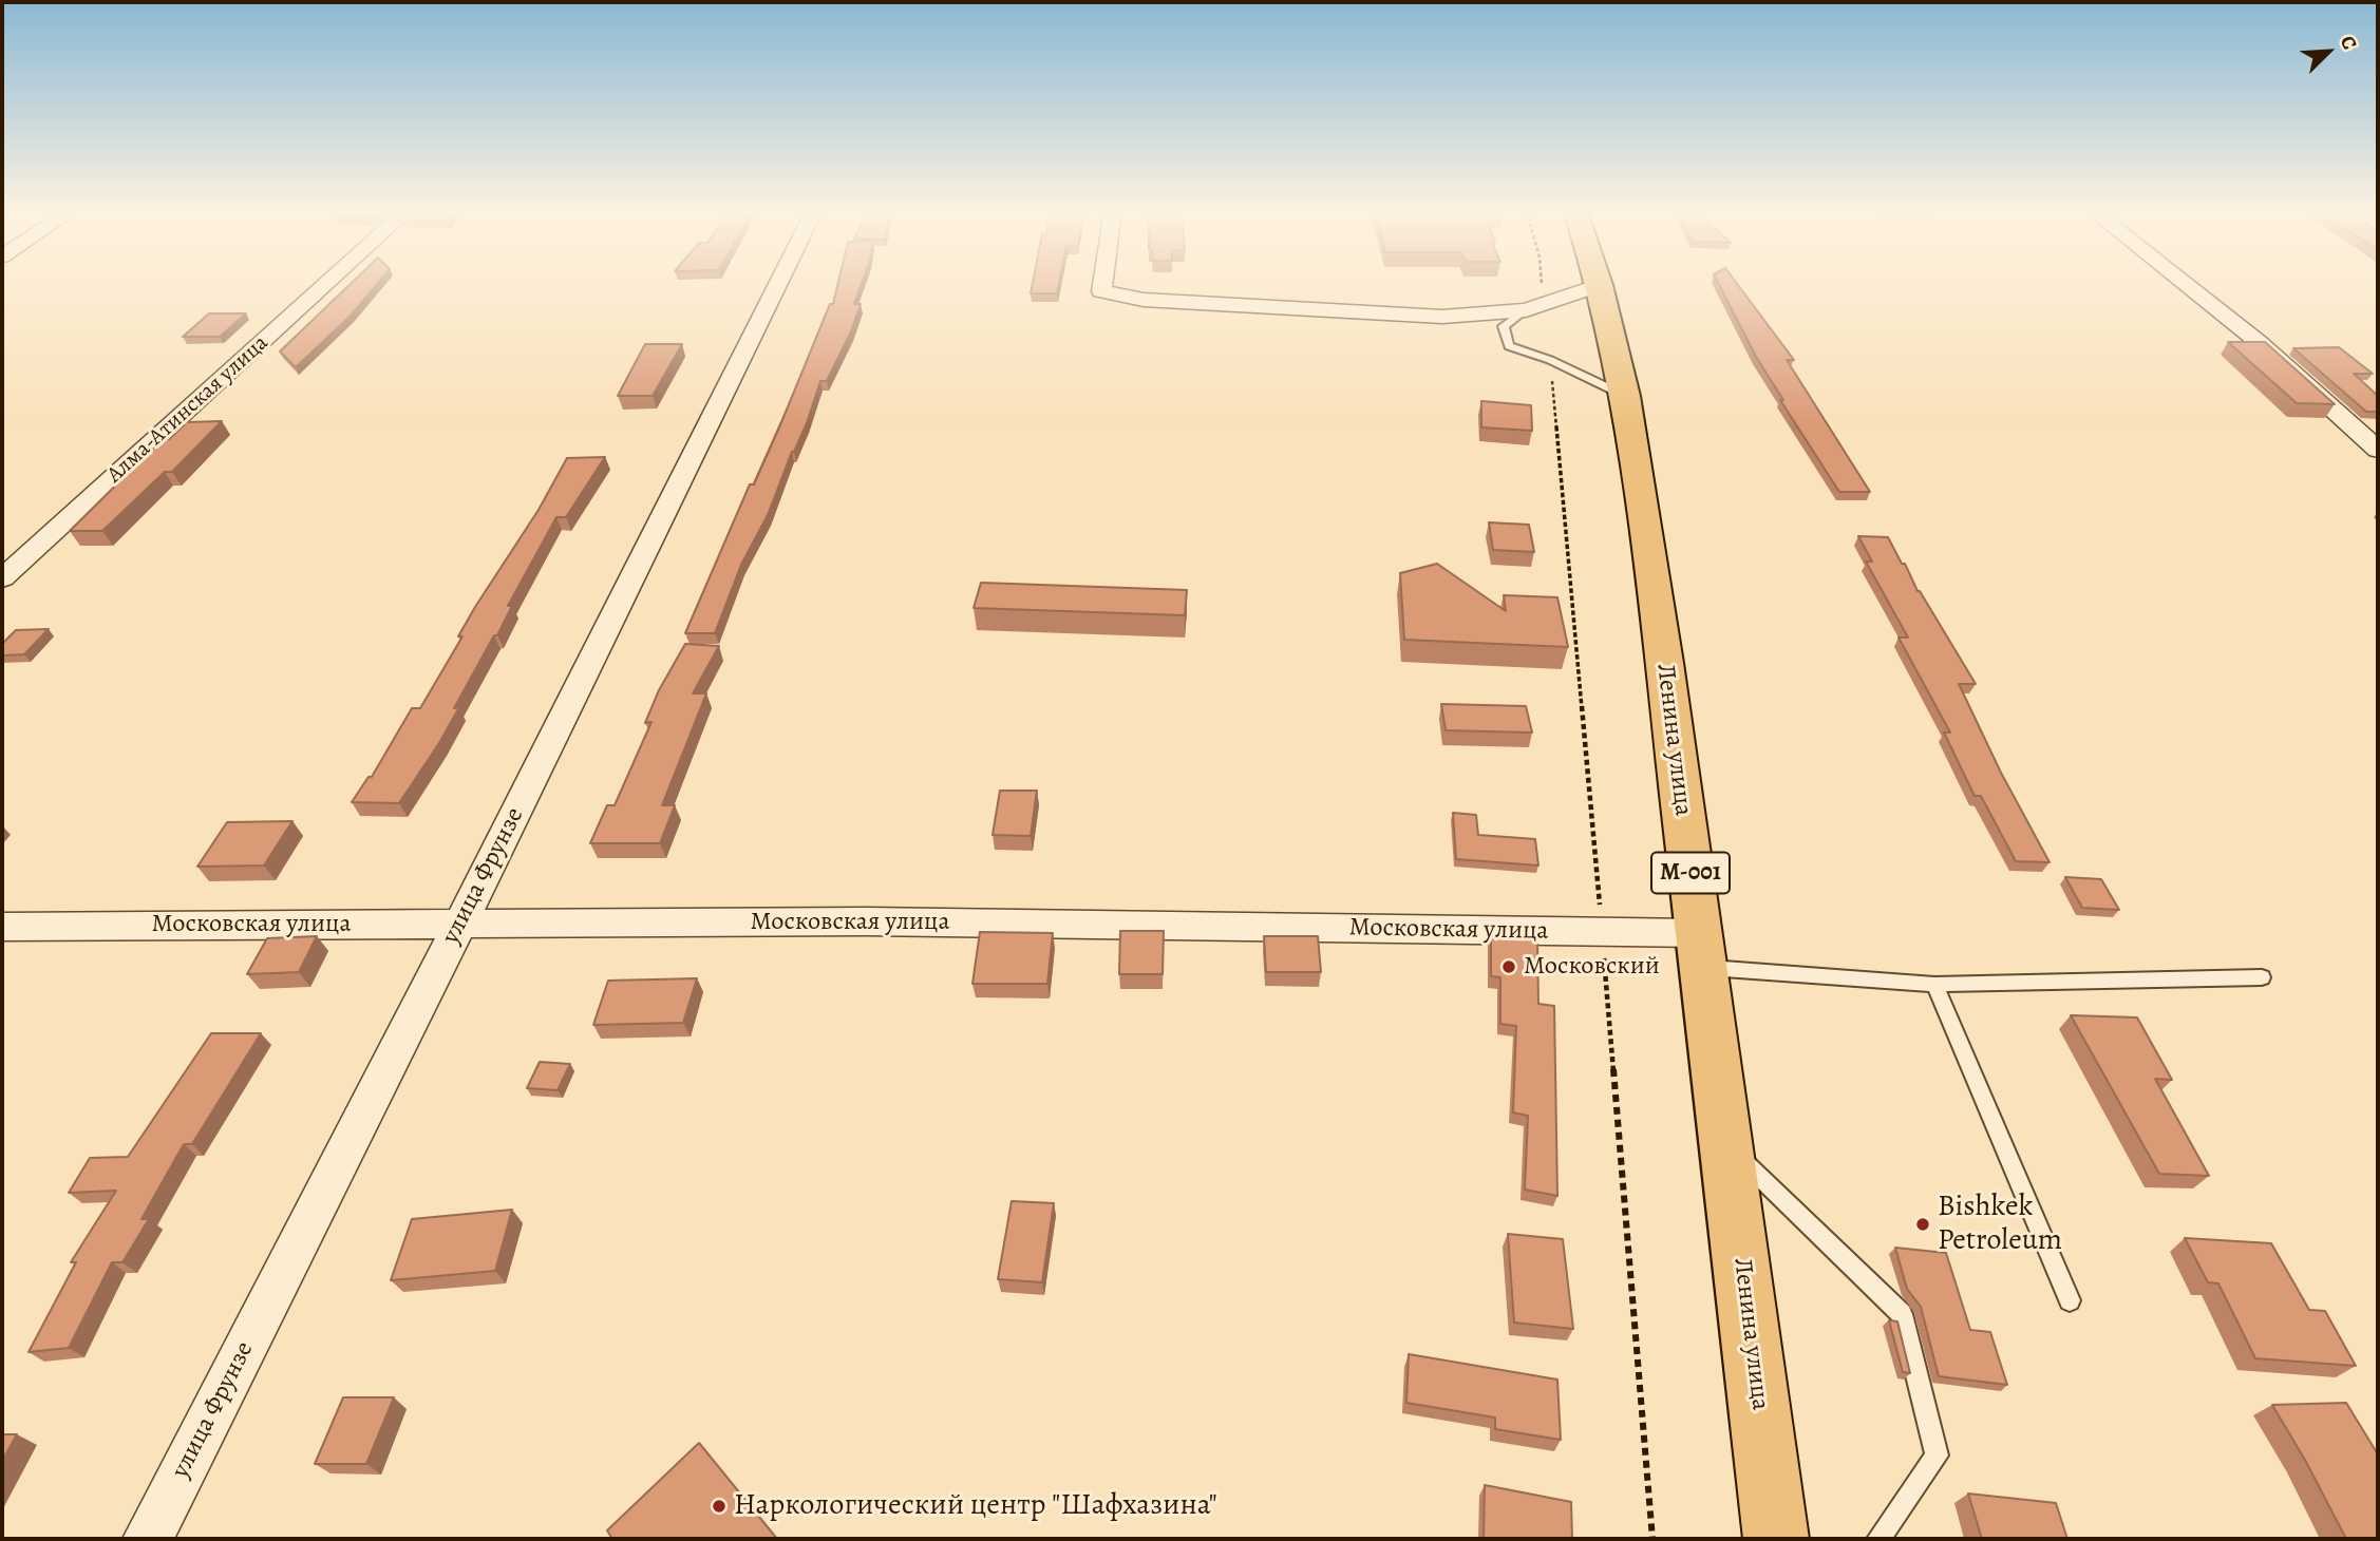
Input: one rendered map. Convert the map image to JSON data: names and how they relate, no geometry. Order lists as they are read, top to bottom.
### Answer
{
  "streets": {
    "main road": ["Ленина улица", "М-001"],
    "street": ["Алма-Атинская улица", "улица Фрунзе", "Московская улица"]
  },
  "crossings": [
    ["Ленина улица", "Московская улица"],
    ["улица Фрунзе", "Московская улица"]
  ],
  "places": ["Московский", "Bishkek Petroleum", "Наркологический центр \"Шафхазина\""],
  "north": "top right"
}
